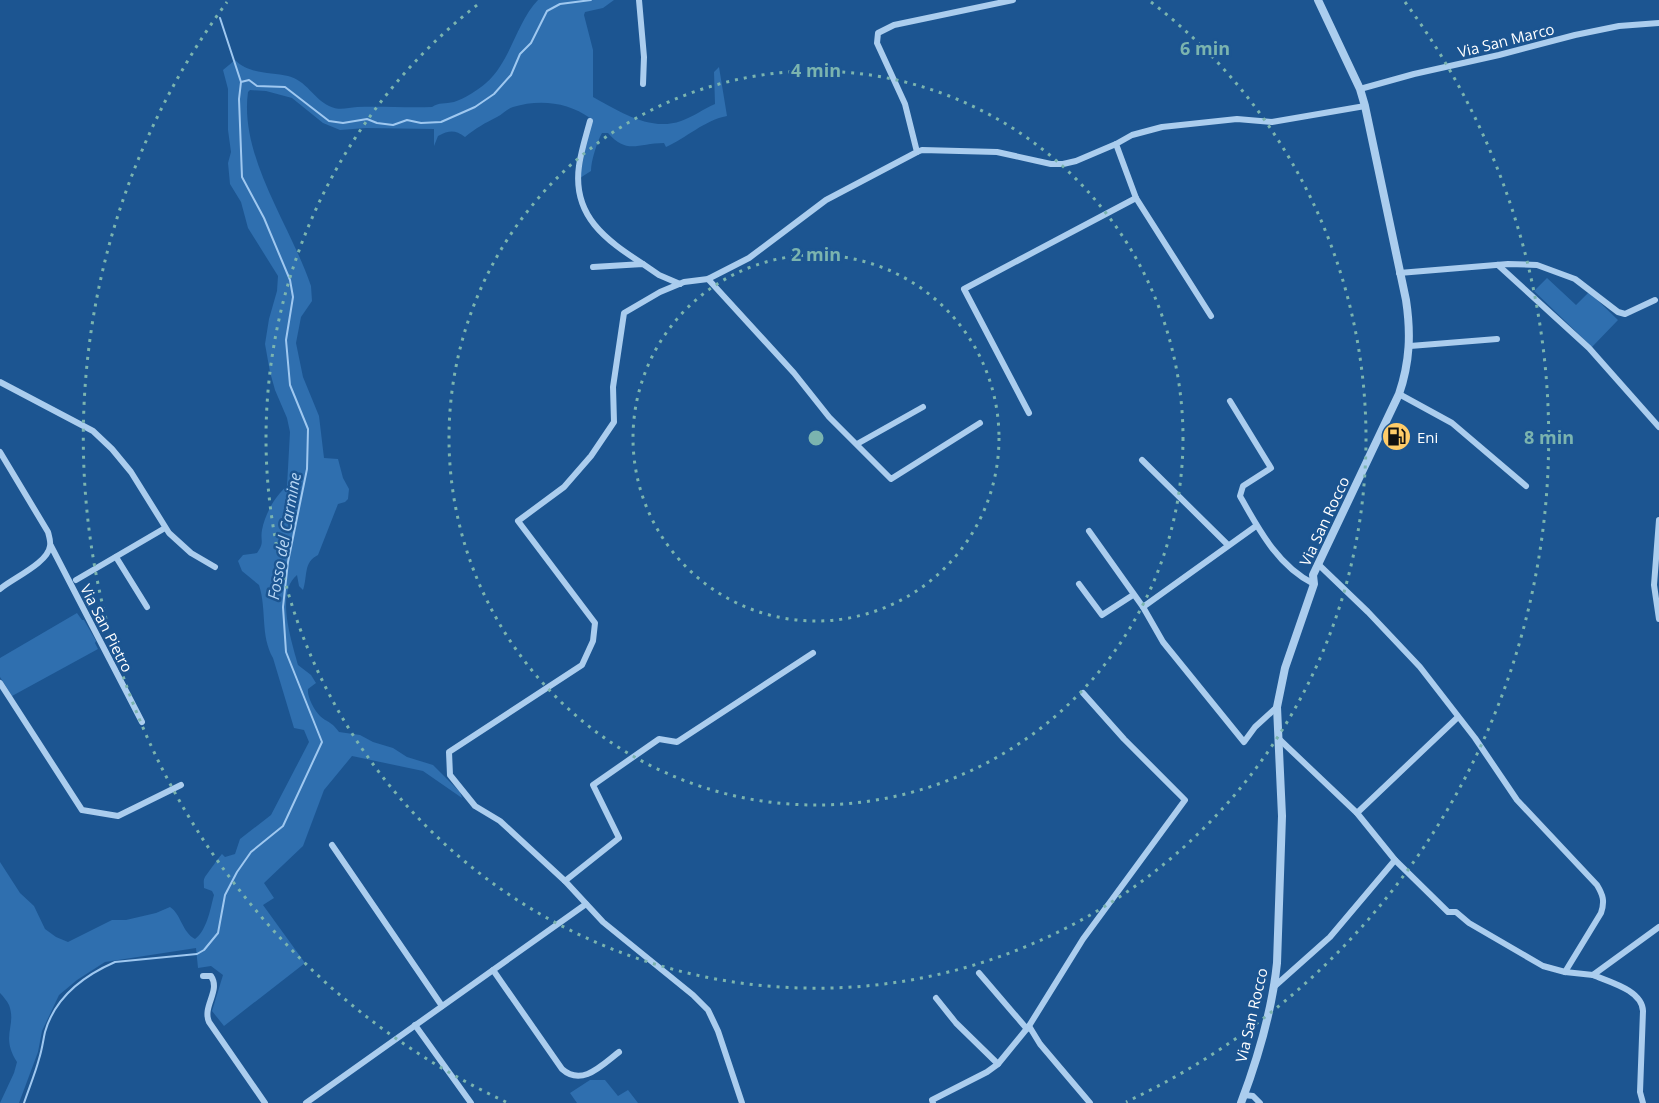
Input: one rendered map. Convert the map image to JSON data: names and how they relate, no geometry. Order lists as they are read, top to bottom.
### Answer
{
  "streets": {
    "street": ["Via San Marco", "Via San Rocco", "Via San Pietro"]
  },
  "crossings": [
    ["Via San Marco", "Via San Rocco"]
  ],
  "water": ["Fosso del Carmine"],
  "places": {
    "fuel station": ["Eni"]
  },
  "rings": [
    "6 min",
    "4 min",
    "2 min",
    "8 min"
  ]
}
